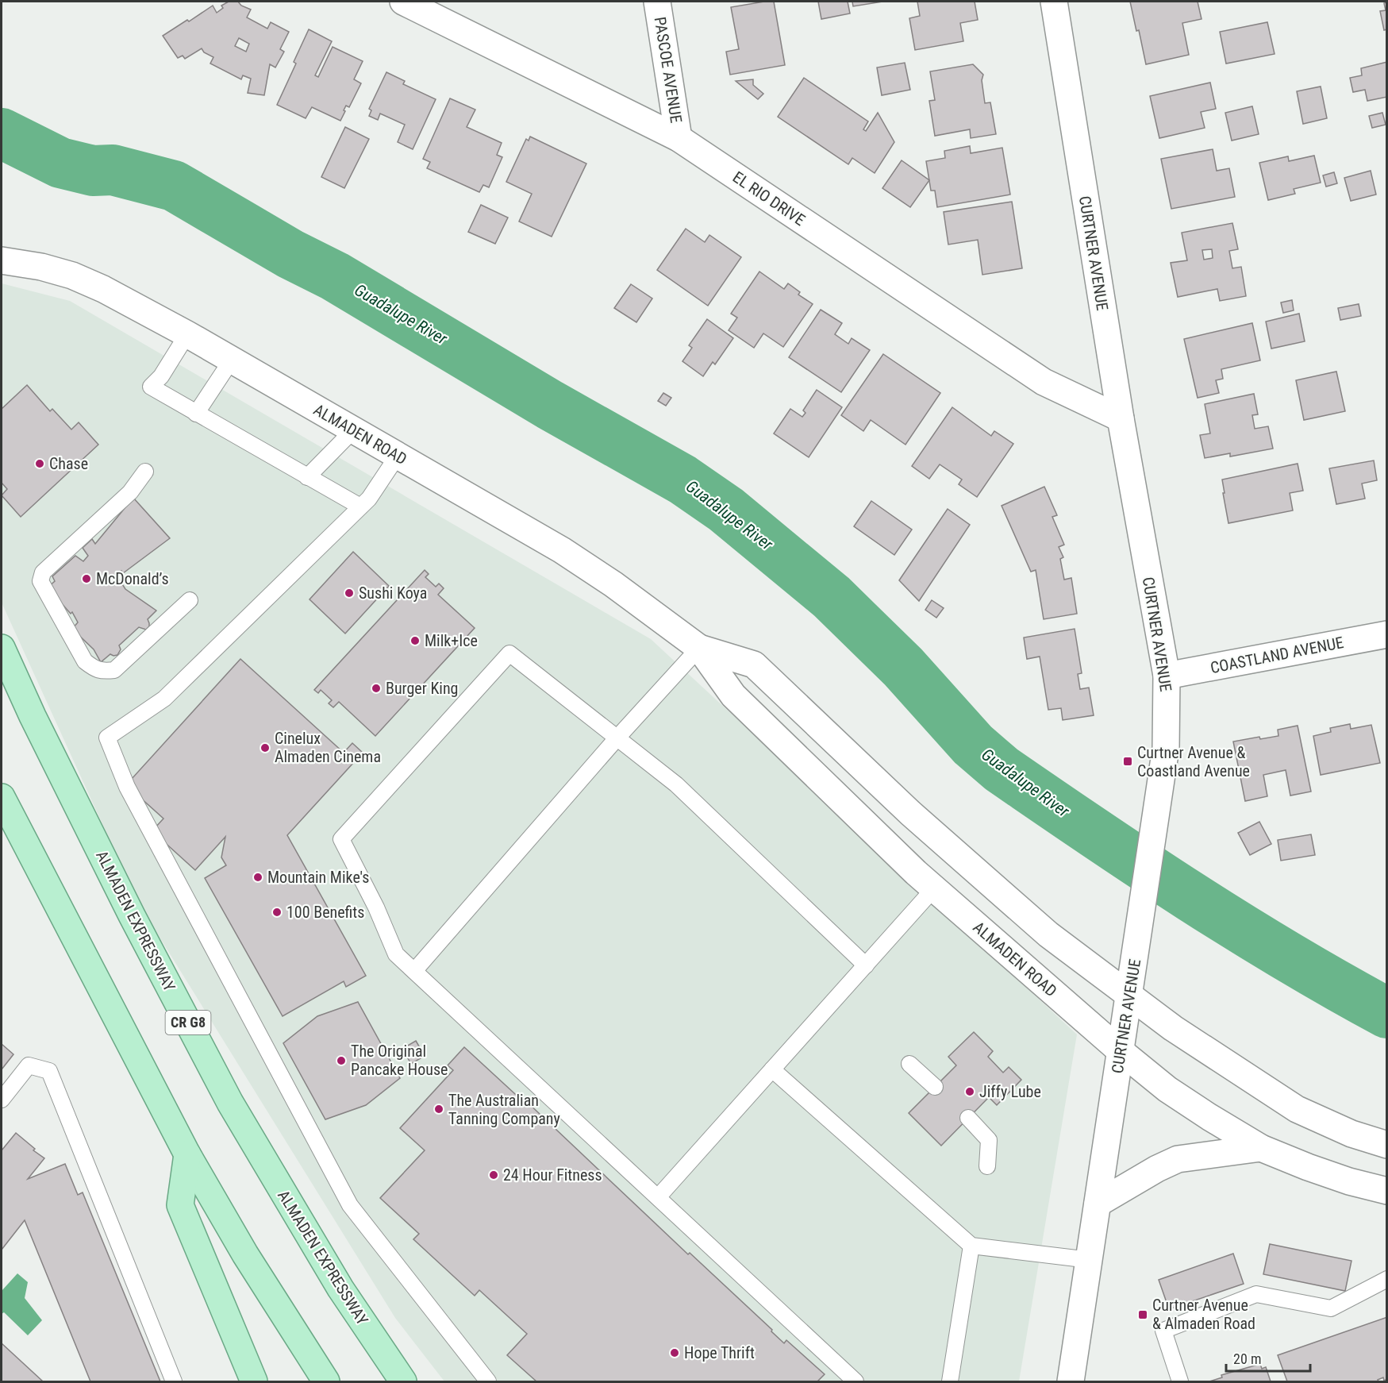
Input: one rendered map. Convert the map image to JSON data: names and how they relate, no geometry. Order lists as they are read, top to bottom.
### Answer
{
  "streets": {
    "main road": ["ALMADEN EXPRESSWAY", "CR G8"],
    "street": [
      "PASCOE AVENUE",
      "EL RIO DRIVE",
      "CURTNER AVENUE",
      "ALMADEN ROAD",
      "COASTLAND AVENUE"
    ]
  },
  "crossings": [
    ["PASCOE AVENUE", "EL RIO DRIVE"],
    ["EL RIO DRIVE", "CURTNER AVENUE"],
    ["CURTNER AVENUE", "ALMADEN ROAD"],
    ["CURTNER AVENUE", "COASTLAND AVENUE"]
  ],
  "water": ["Guadalupe River"],
  "places": {
    "other": [
      "Chase",
      "McDonald’s",
      "Sushi Koya",
      "Milk+Ice",
      "Burger King",
      "Cinelux Almaden Cinema",
      "Mountain Mike's",
      "100 Benefits",
      "The Original Pancake House",
      "Jiffy Lube",
      "The Australian Tanning Company",
      "24 Hour Fitness",
      "Hope Thrift"
    ],
    "transit": ["Curtner Avenue & Coastland Avenue", "Curtner Avenue & Almaden Road"]
  },
  "scale_bar": "20 m"
}
